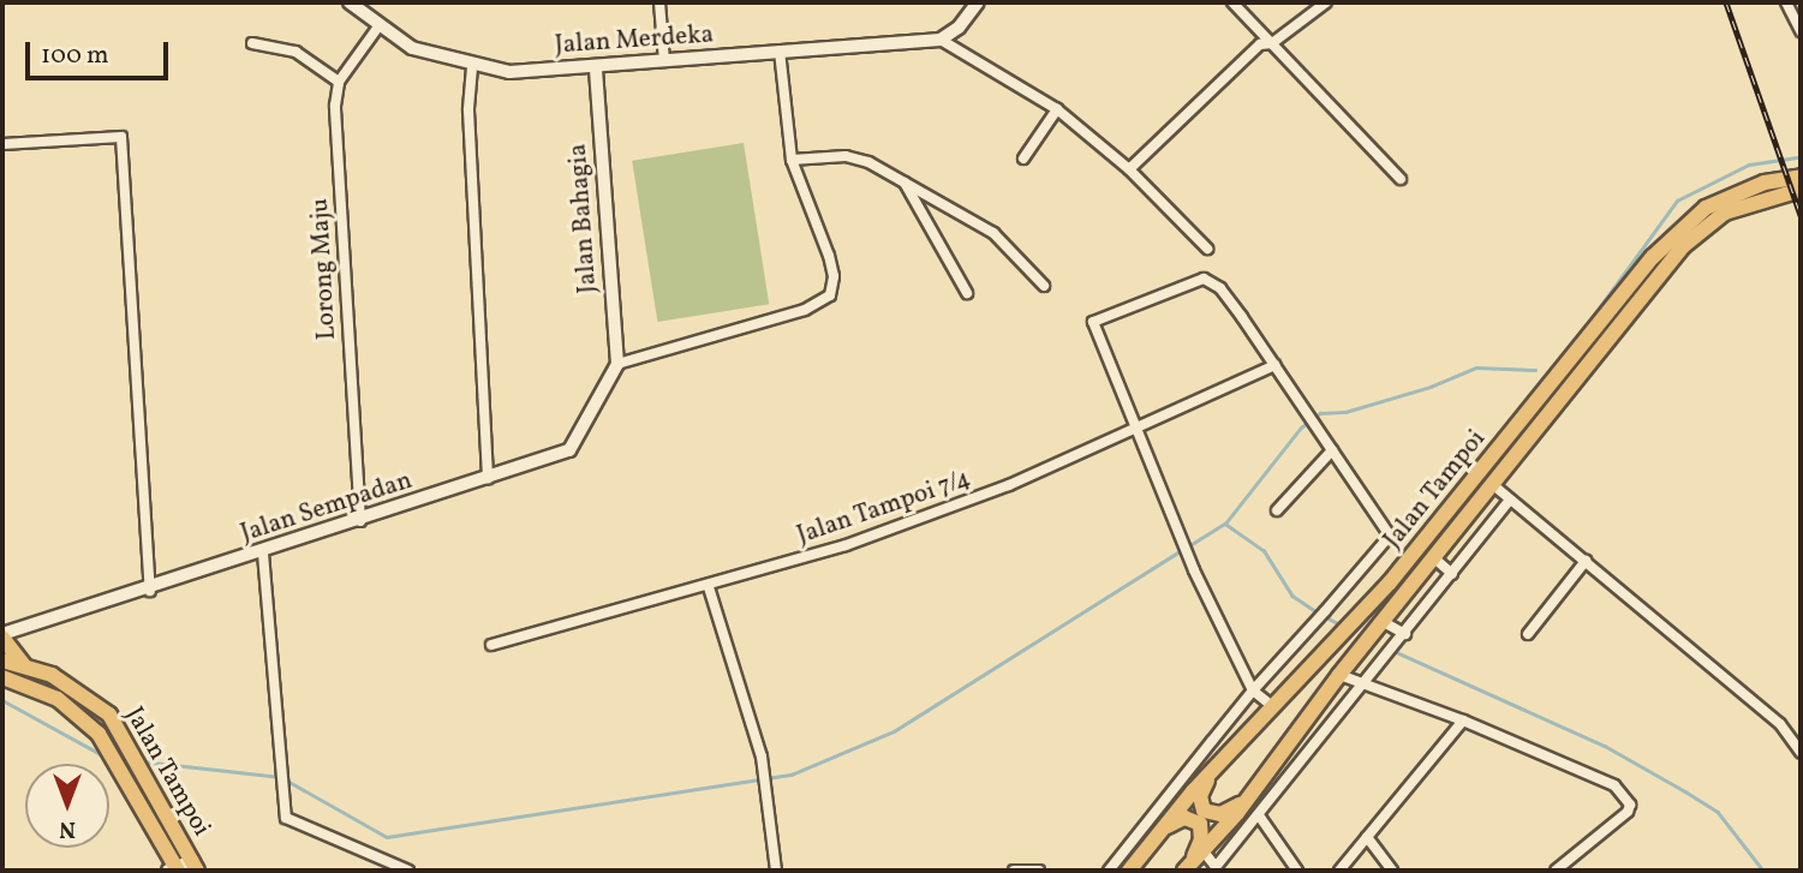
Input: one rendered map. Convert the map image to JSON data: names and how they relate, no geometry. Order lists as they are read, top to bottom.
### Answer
{
  "streets": {
    "main road": ["Jalan Tampoi"],
    "street": [
      "Jalan Merdeka",
      "Jalan Bahagia",
      "Lorong Maju",
      "Jalan Sempadan",
      "Jalan Tampoi 7/4"
    ]
  },
  "crossings": [
    ["Jalan Merdeka", "Jalan Bahagia"],
    ["Jalan Bahagia", "Jalan Sempadan"],
    ["Lorong Maju", "Jalan Sempadan"]
  ],
  "scale_bar": "100 m",
  "north": "bottom"
}
